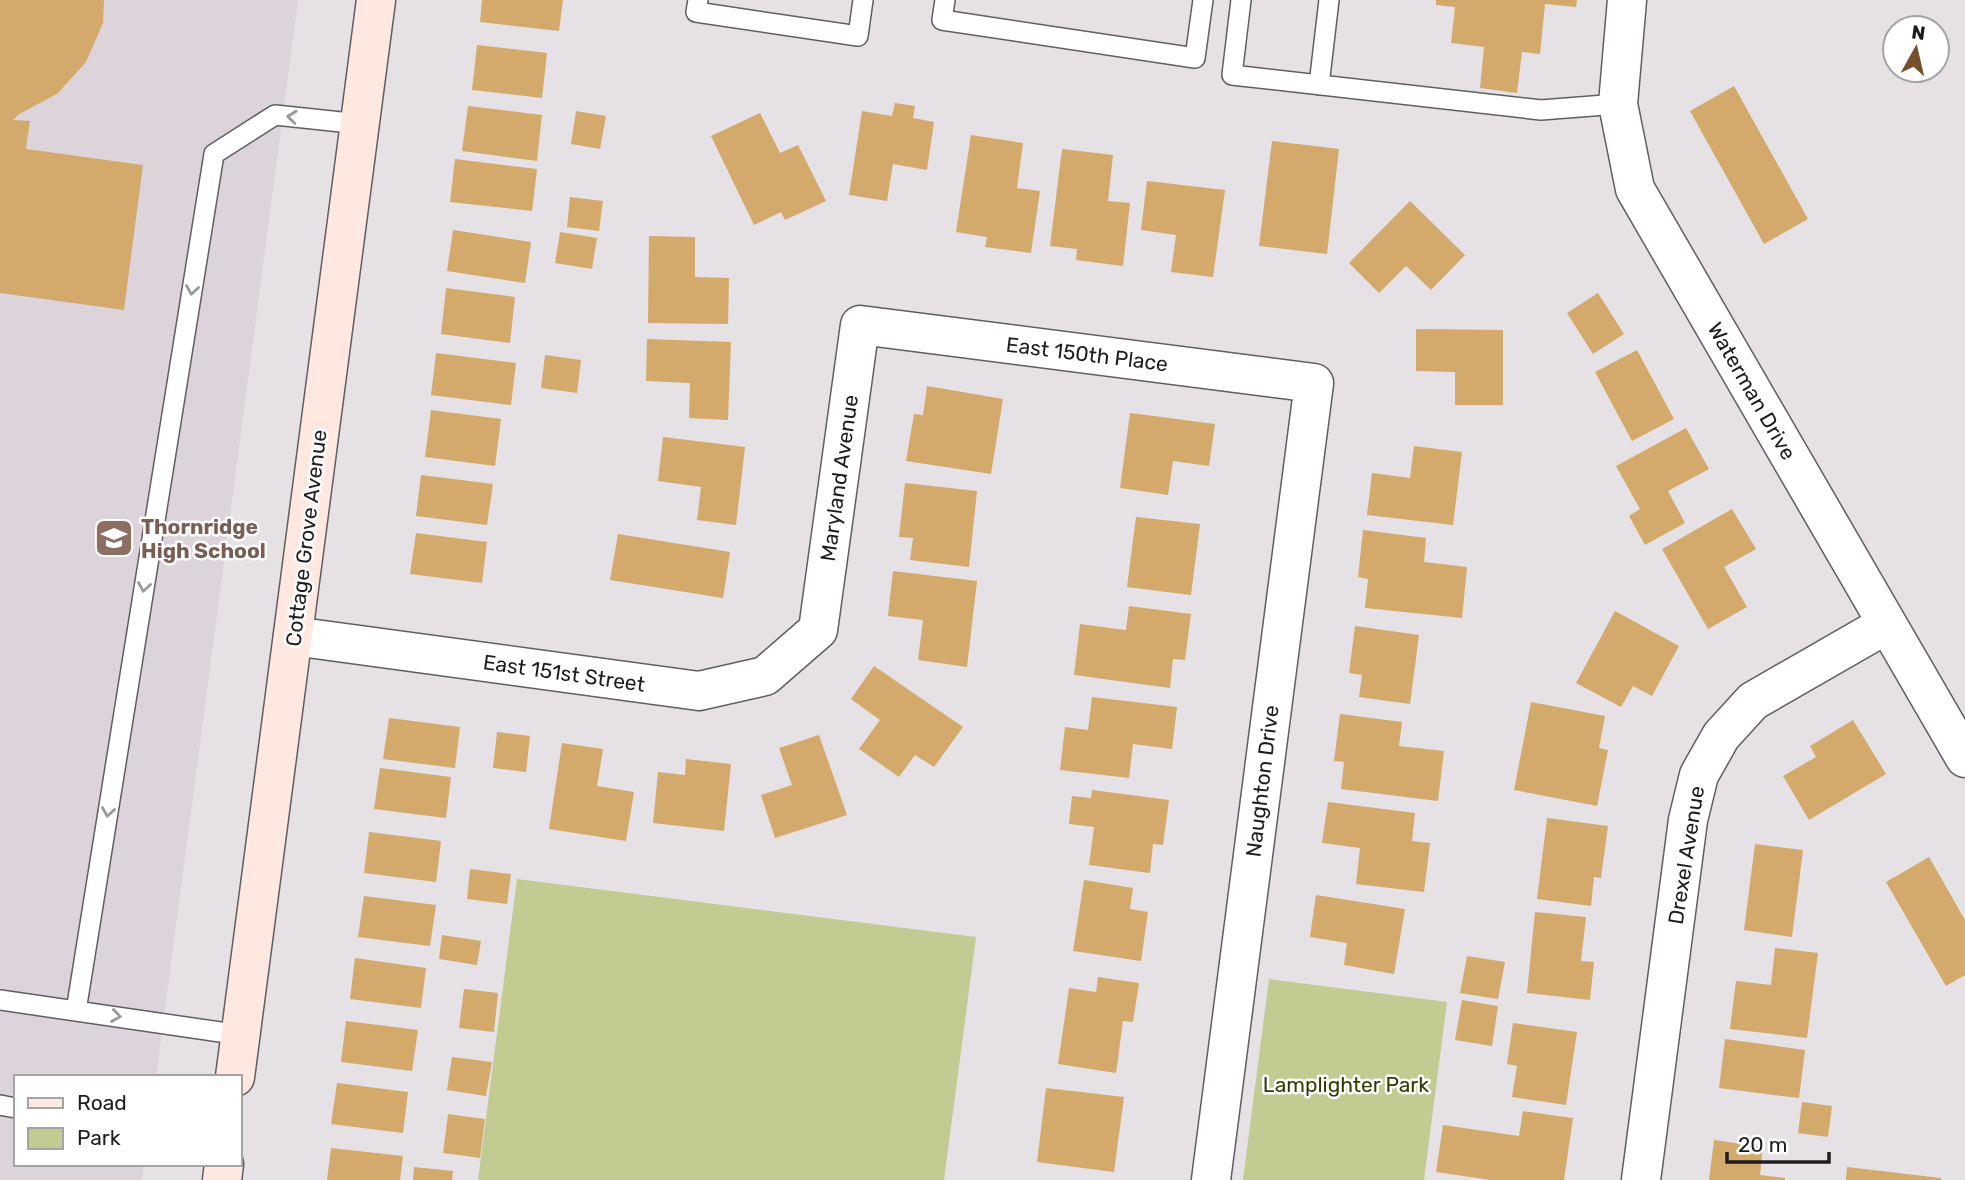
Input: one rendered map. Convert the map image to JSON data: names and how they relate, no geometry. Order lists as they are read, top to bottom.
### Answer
{
  "streets": {
    "main road": ["Cottage Grove Avenue"],
    "street": [
      "East 150th Place",
      "Waterman Drive",
      "Maryland Avenue",
      "East 151st Street",
      "Naughton Drive",
      "Drexel Avenue"
    ]
  },
  "crossings": [
    ["East 150th Place", "Maryland Avenue"],
    ["East 150th Place", "Naughton Drive"],
    ["Waterman Drive", "Drexel Avenue"],
    ["Maryland Avenue", "East 151st Street"],
    ["Cottage Grove Avenue", "East 151st Street"]
  ],
  "parks": ["Lamplighter Park"],
  "places": {
    "school or university": ["Thornridge High School"]
  },
  "legend": ["Road", "Park"],
  "scale_bar": "20 m",
  "north": "top"
}
